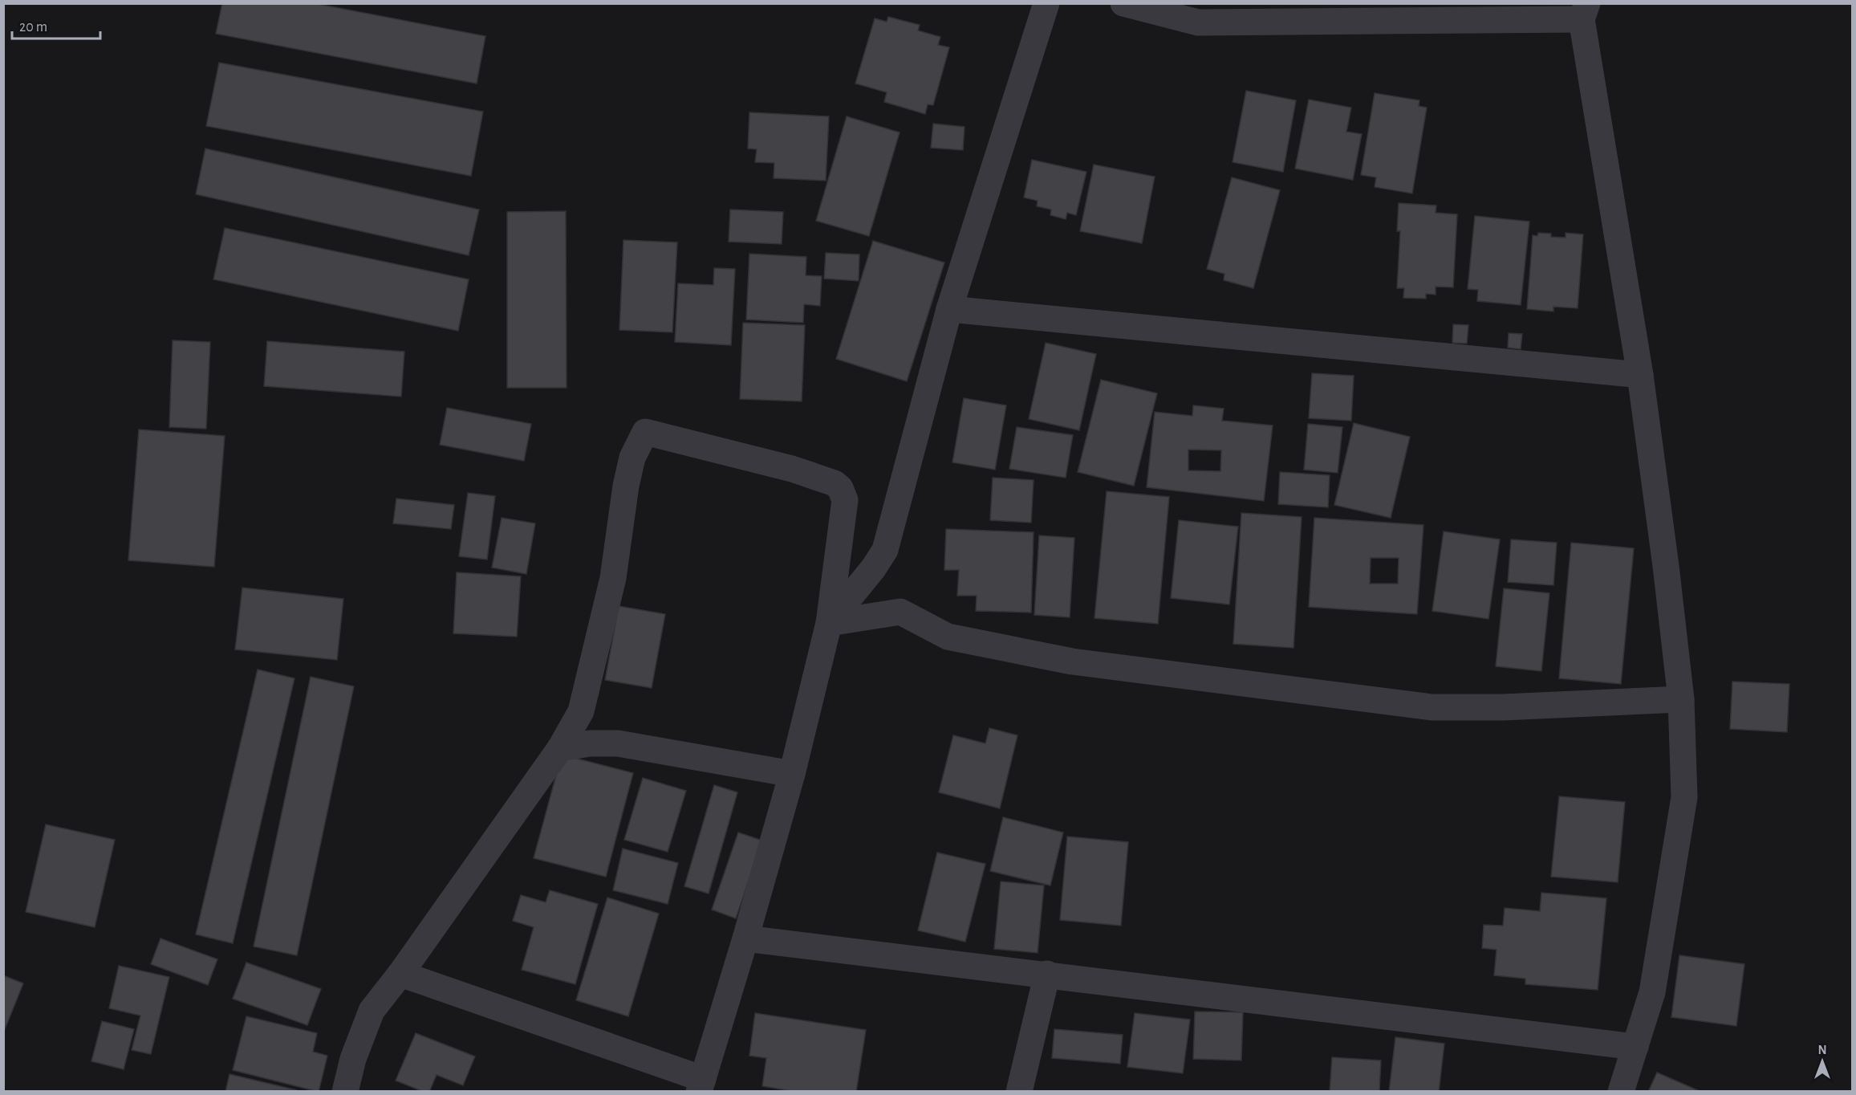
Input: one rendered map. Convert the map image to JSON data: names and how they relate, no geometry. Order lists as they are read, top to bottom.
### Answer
{
  "scale_bar": "20 m",
  "north": "top"
}
